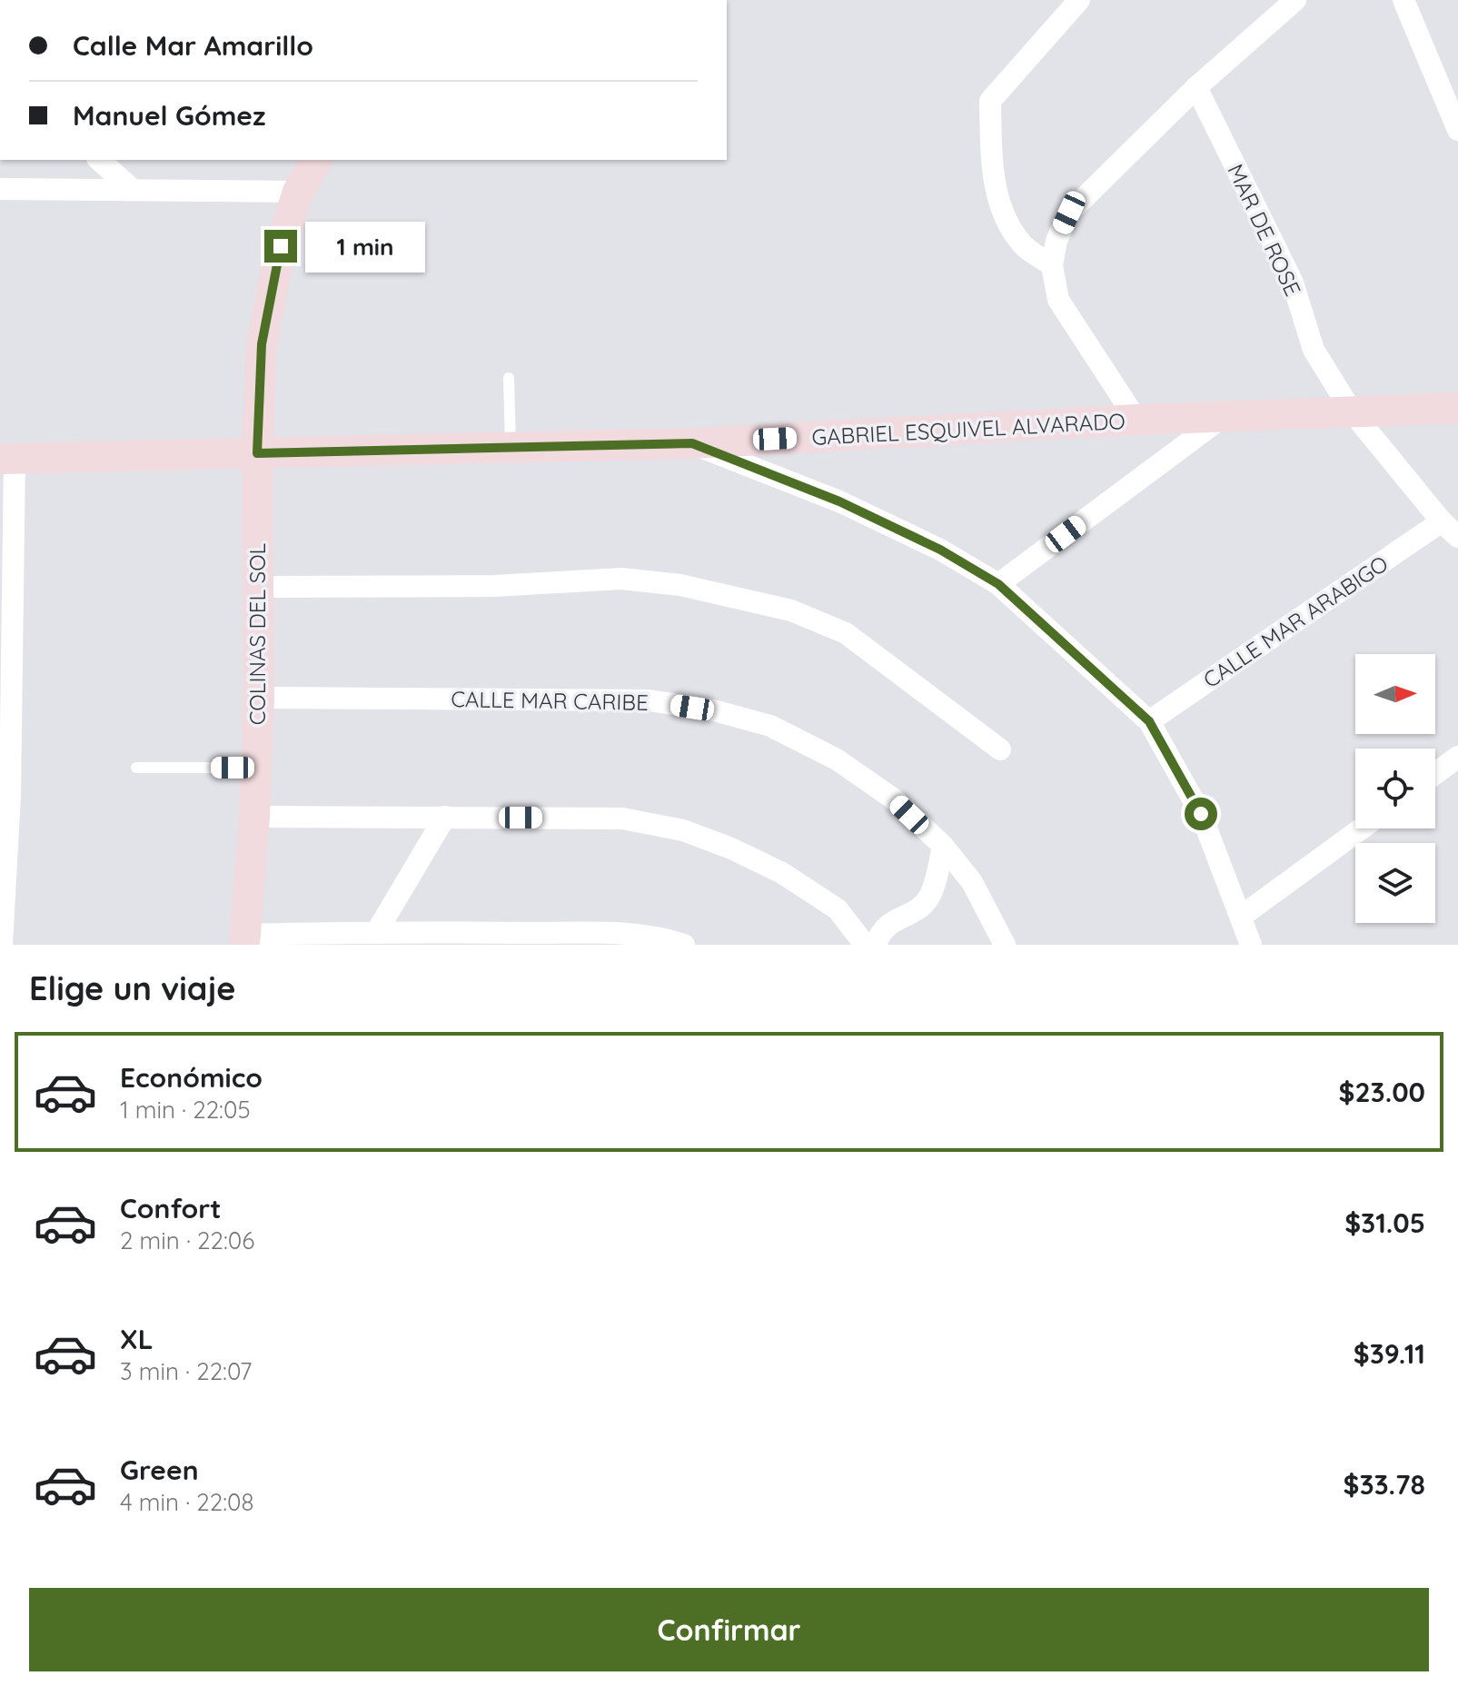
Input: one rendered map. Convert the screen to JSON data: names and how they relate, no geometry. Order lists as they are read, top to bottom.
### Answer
{
  "streets": {
    "street": [
      "MAR DE ROSE",
      "GABRIEL ESQUIVEL ALVARADO",
      "CALLE MAR ARABIGO",
      "COLINAS DEL SOL",
      "CALLE MAR CARIBE"
    ]
  },
  "crossings": [
    ["MAR DE ROSE", "GABRIEL ESQUIVEL ALVARADO"],
    ["MAR DE ROSE", "CALLE MAR ARABIGO"],
    ["GABRIEL ESQUIVEL ALVARADO", "COLINAS DEL SOL"],
    ["COLINAS DEL SOL", "CALLE MAR CARIBE"]
  ],
  "north": "right",
  "page": {
    "banner": ["Calle Mar Amarillo", "Manuel Gómez"],
    "bubble": "1 min",
    "heading": "Elige un viaje",
    "list": [
      {
        "name": "Económico",
        "note": "1 min · 22:05",
        "value": "$23.00"
      },
      {
        "name": "Confort",
        "note": "2 min · 22:06",
        "value": "$31.05"
      },
      {
        "name": "XL",
        "note": "3 min · 22:07",
        "value": "$39.11"
      },
      {
        "name": "Green",
        "note": "4 min · 22:08",
        "value": "$33.78"
      }
    ],
    "buttons": "Confirmar"
  }
}
